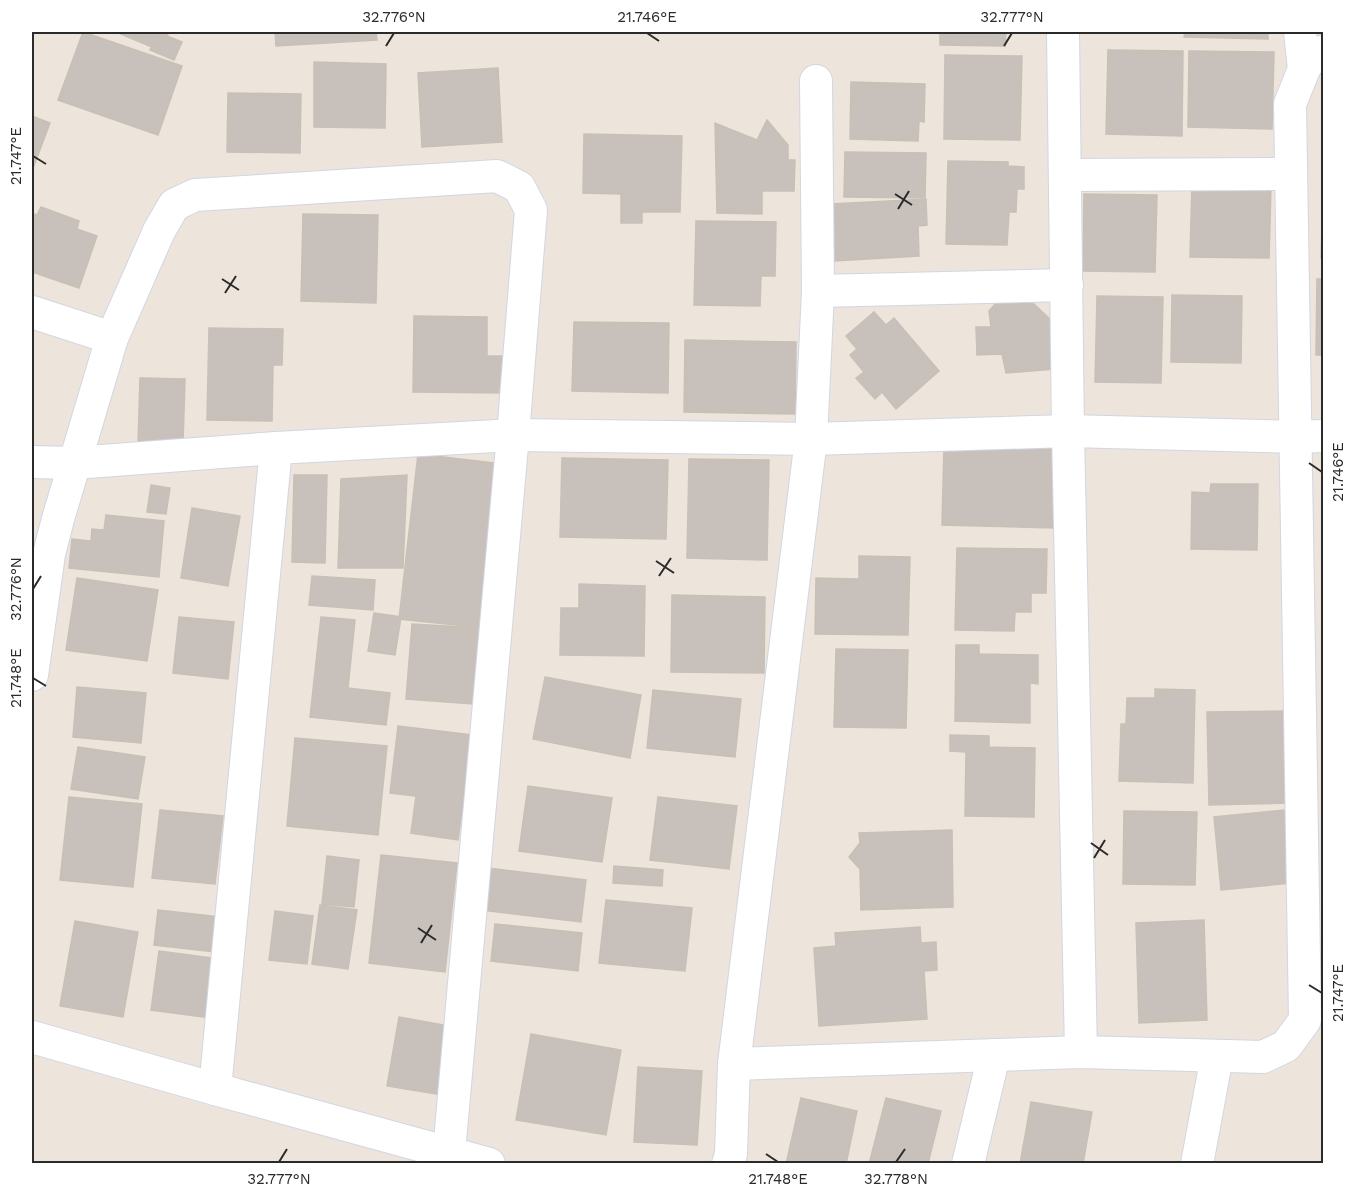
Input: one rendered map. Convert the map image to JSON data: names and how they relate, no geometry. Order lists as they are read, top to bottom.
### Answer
{
  "coordinates": [
    "32.776°N",
    "21.746°E",
    "32.777°N",
    "21.747°E",
    "21.748°E",
    "32.778°N"
  ]
}
